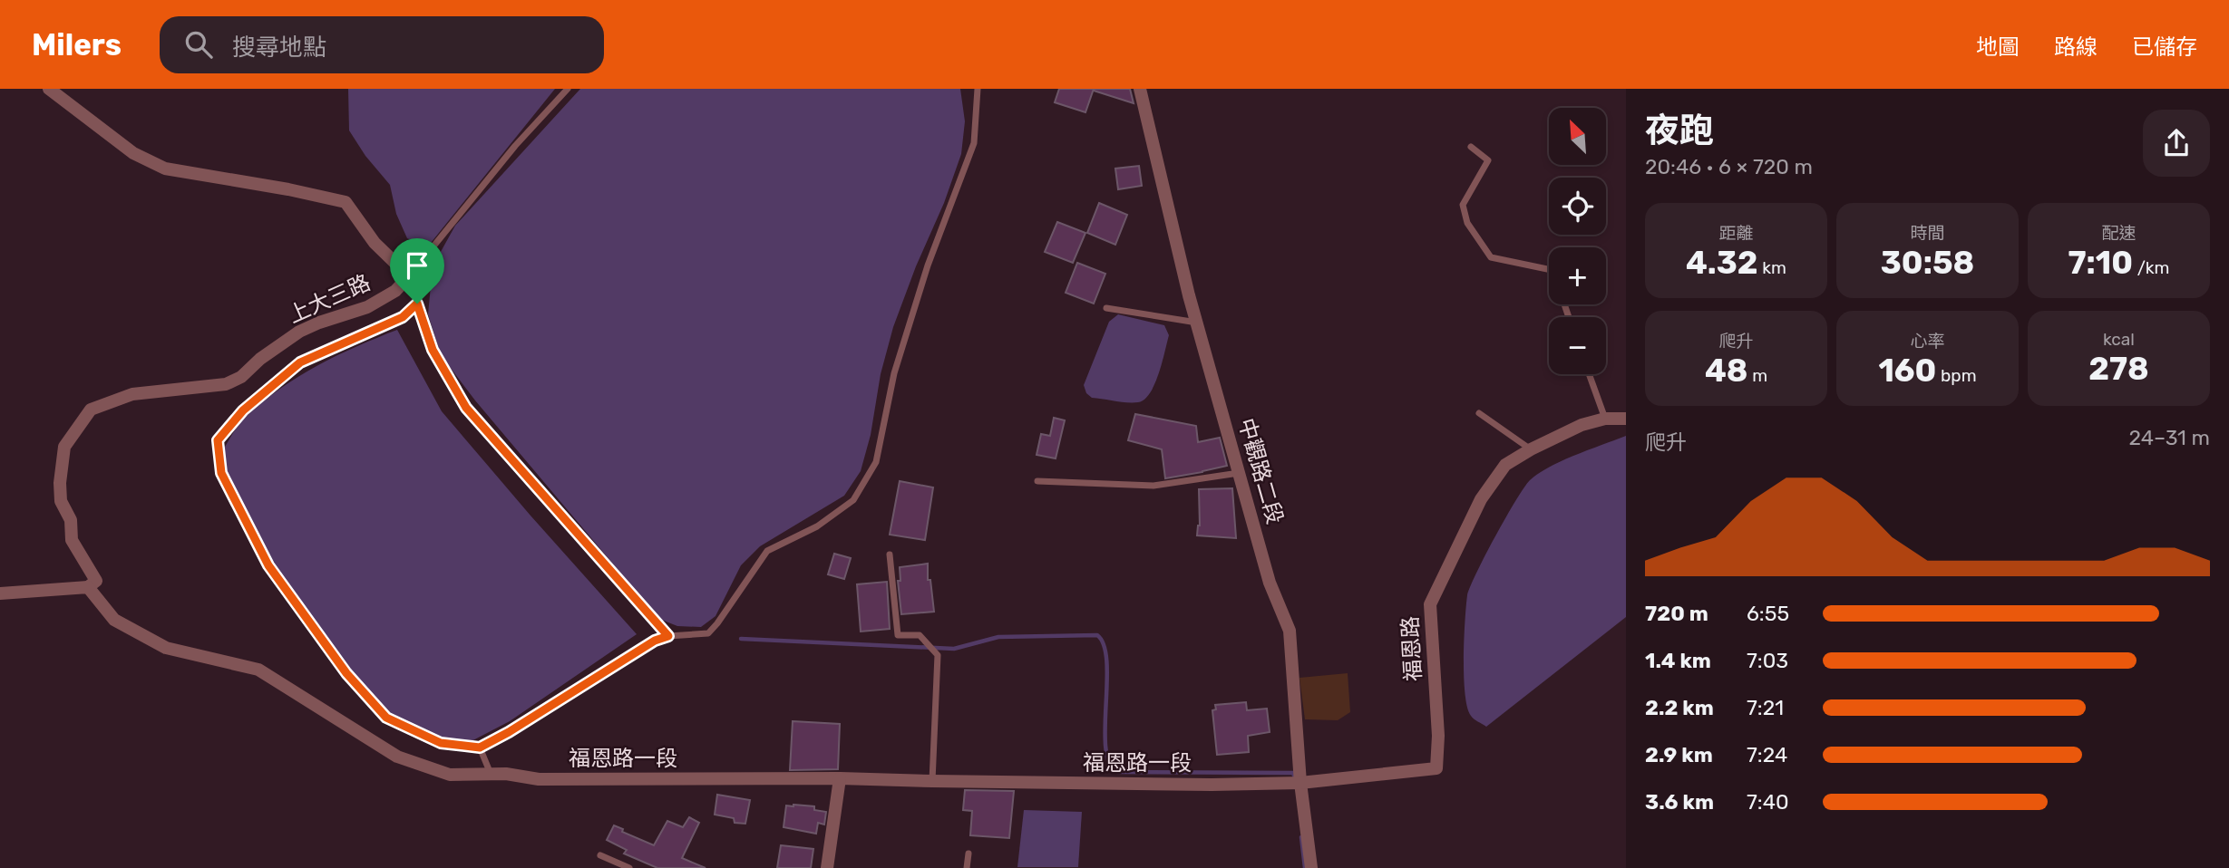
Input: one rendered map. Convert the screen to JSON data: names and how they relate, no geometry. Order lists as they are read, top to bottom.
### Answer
{
  "streets": {
    "street": [
      "上大三路",
      "中觀路二段",
      "福恩路",
      "福恩路一段"
    ]
  },
  "crossings": [
    ["上大三路", "福恩路一段"],
    ["中觀路二段", "福恩路"],
    ["中觀路二段", "福恩路一段"],
    ["福恩路", "福恩路一段"]
  ],
  "north": "top left",
  "page": {
    "header": "Milers",
    "search": "搜尋地點",
    "nav": ["地圖", "路線", "已儲存"],
    "heading": ["夜跑", "20:46 · 6 × 720 m"],
    "map_buttons": ["+", "−"],
    "stats": [
      ["距離", "4.32 km"],
      ["時間", "30:58"],
      ["配速", "7:10 /km"],
      ["爬升", "48 m"],
      ["心率", "160 bpm"],
      ["kcal", "278"]
    ],
    "chart": ["爬升", "24–31 m"],
    "list": [
      {
        "name": "720 m",
        "note": "6:55"
      },
      {
        "name": "1.4 km",
        "note": "7:03"
      },
      {
        "name": "2.2 km",
        "note": "7:21"
      },
      {
        "name": "2.9 km",
        "note": "7:24"
      },
      {
        "name": "3.6 km",
        "note": "7:40"
      }
    ]
  }
}
